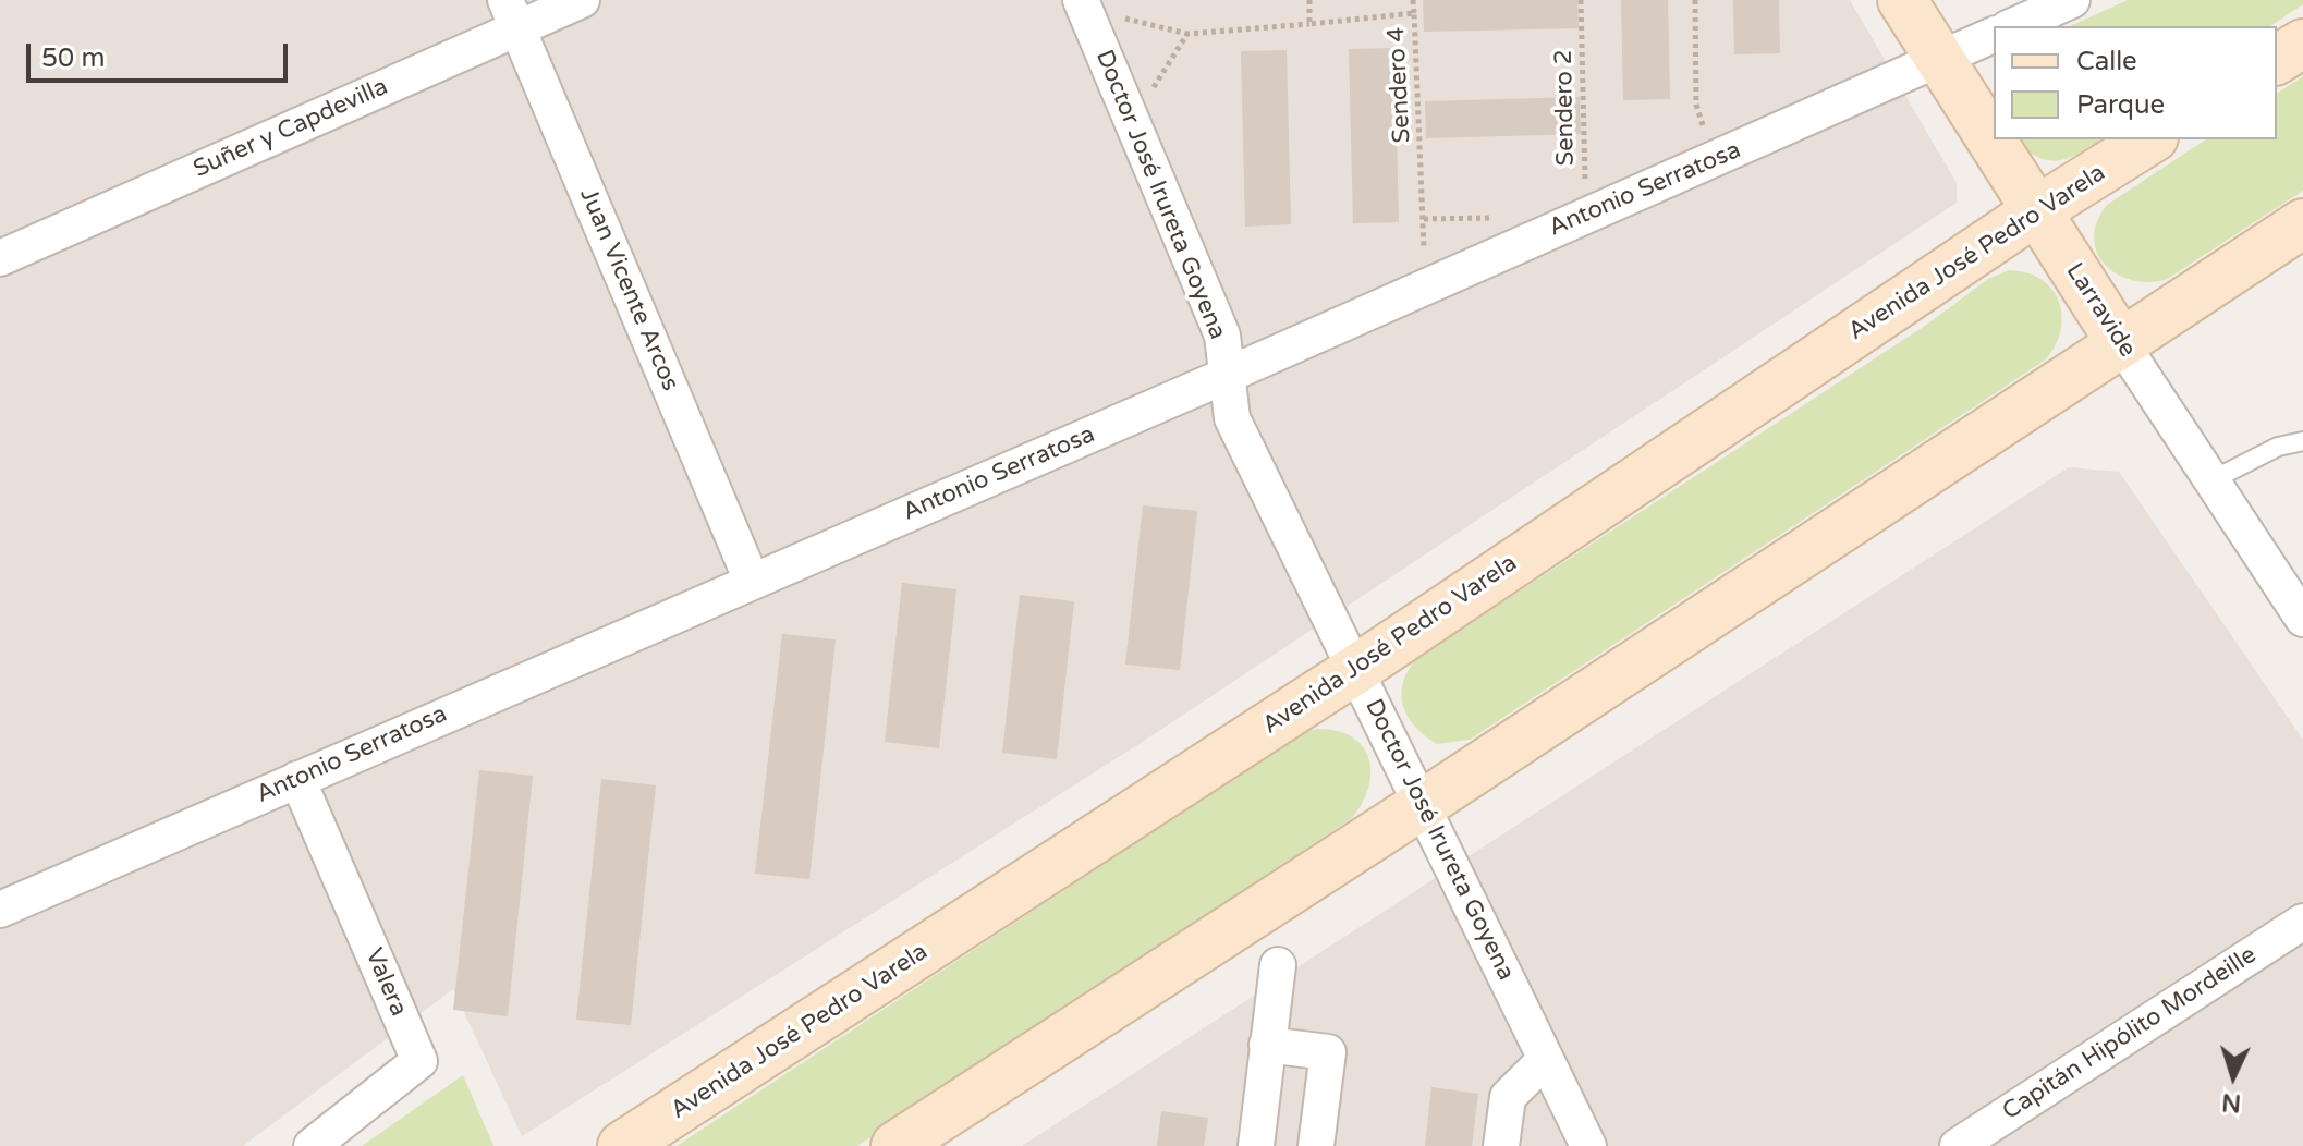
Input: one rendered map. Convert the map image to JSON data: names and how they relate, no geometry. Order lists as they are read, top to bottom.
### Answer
{
  "streets": {
    "street": [
      "Suñer y Capdevilla",
      "Antonio Serratosa",
      "Doctor José Irureta Goyena",
      "Avenida José Pedro Varela",
      "Juan Vicente Arcos",
      "Larravide",
      "Valera",
      "Capitán Hipólito Mordeille"
    ],
    "path": ["Sendero 4", "Sendero 2"]
  },
  "crossings": [
    ["Sendero 4", "Antonio Serratosa"],
    ["Sendero 4", "Doctor José Irureta Goyena"],
    ["Sendero 2", "Antonio Serratosa"],
    ["Suñer y Capdevilla", "Juan Vicente Arcos"],
    ["Antonio Serratosa", "Doctor José Irureta Goyena"],
    ["Antonio Serratosa", "Juan Vicente Arcos"],
    ["Antonio Serratosa", "Larravide"],
    ["Antonio Serratosa", "Valera"],
    ["Doctor José Irureta Goyena", "Avenida José Pedro Varela"],
    ["Avenida José Pedro Varela", "Larravide"]
  ],
  "legend": ["Calle", "Parque"],
  "scale_bar": "50 m",
  "north": "bottom"
}
